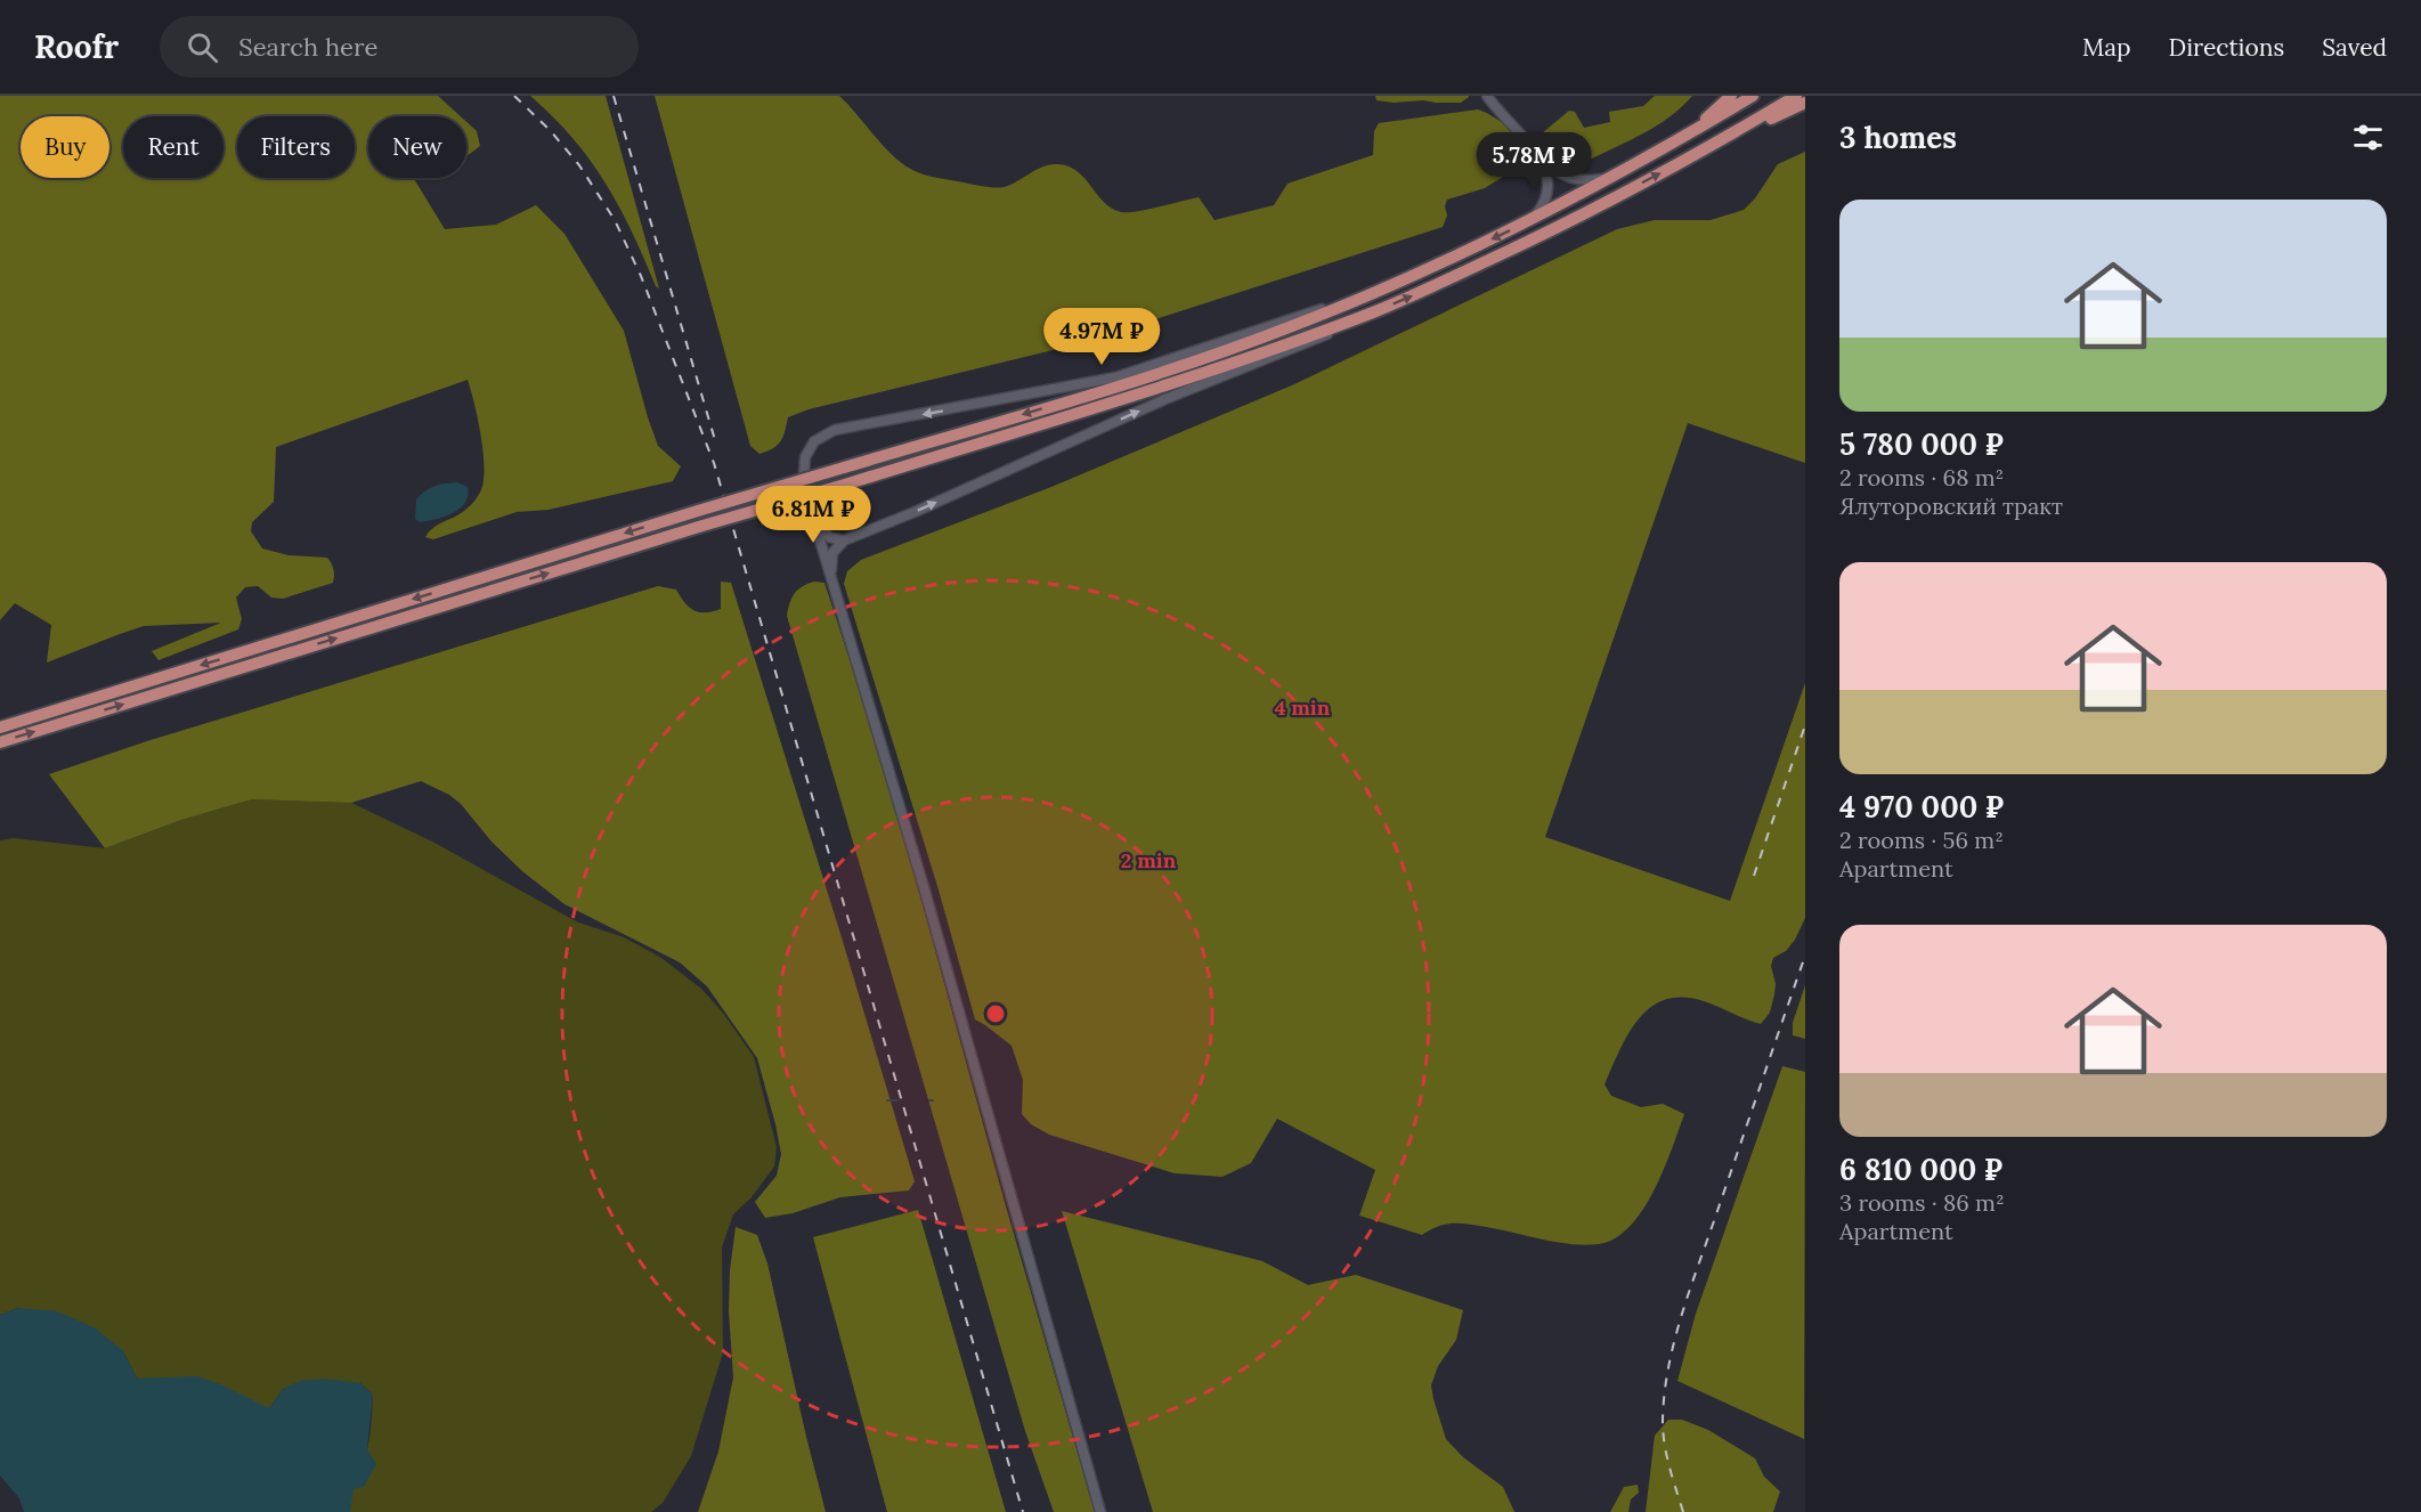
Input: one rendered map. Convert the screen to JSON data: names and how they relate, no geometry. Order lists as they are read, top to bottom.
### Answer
{
  "page": {
    "header": "Roofr",
    "search": "Search here",
    "nav": ["Map", "Directions", "Saved"],
    "heading": "3 homes",
    "chip": [
      "Buy",
      "Rent",
      "Filters",
      "New"
    ],
    "price": ["5.78M ₽", "4.97M ₽", "6.81M ₽"],
    "list": [
      {
        "name": "5 780 000 ₽",
        "note": "2 rooms · 68 m² · Ялуторовский тракт"
      },
      {
        "name": "4 970 000 ₽",
        "note": "2 rooms · 56 m² · Apartment"
      },
      {
        "name": "6 810 000 ₽",
        "note": "3 rooms · 86 m² · Apartment"
      }
    ]
  },
  "rings": ["4 min", "2 min"]
}
